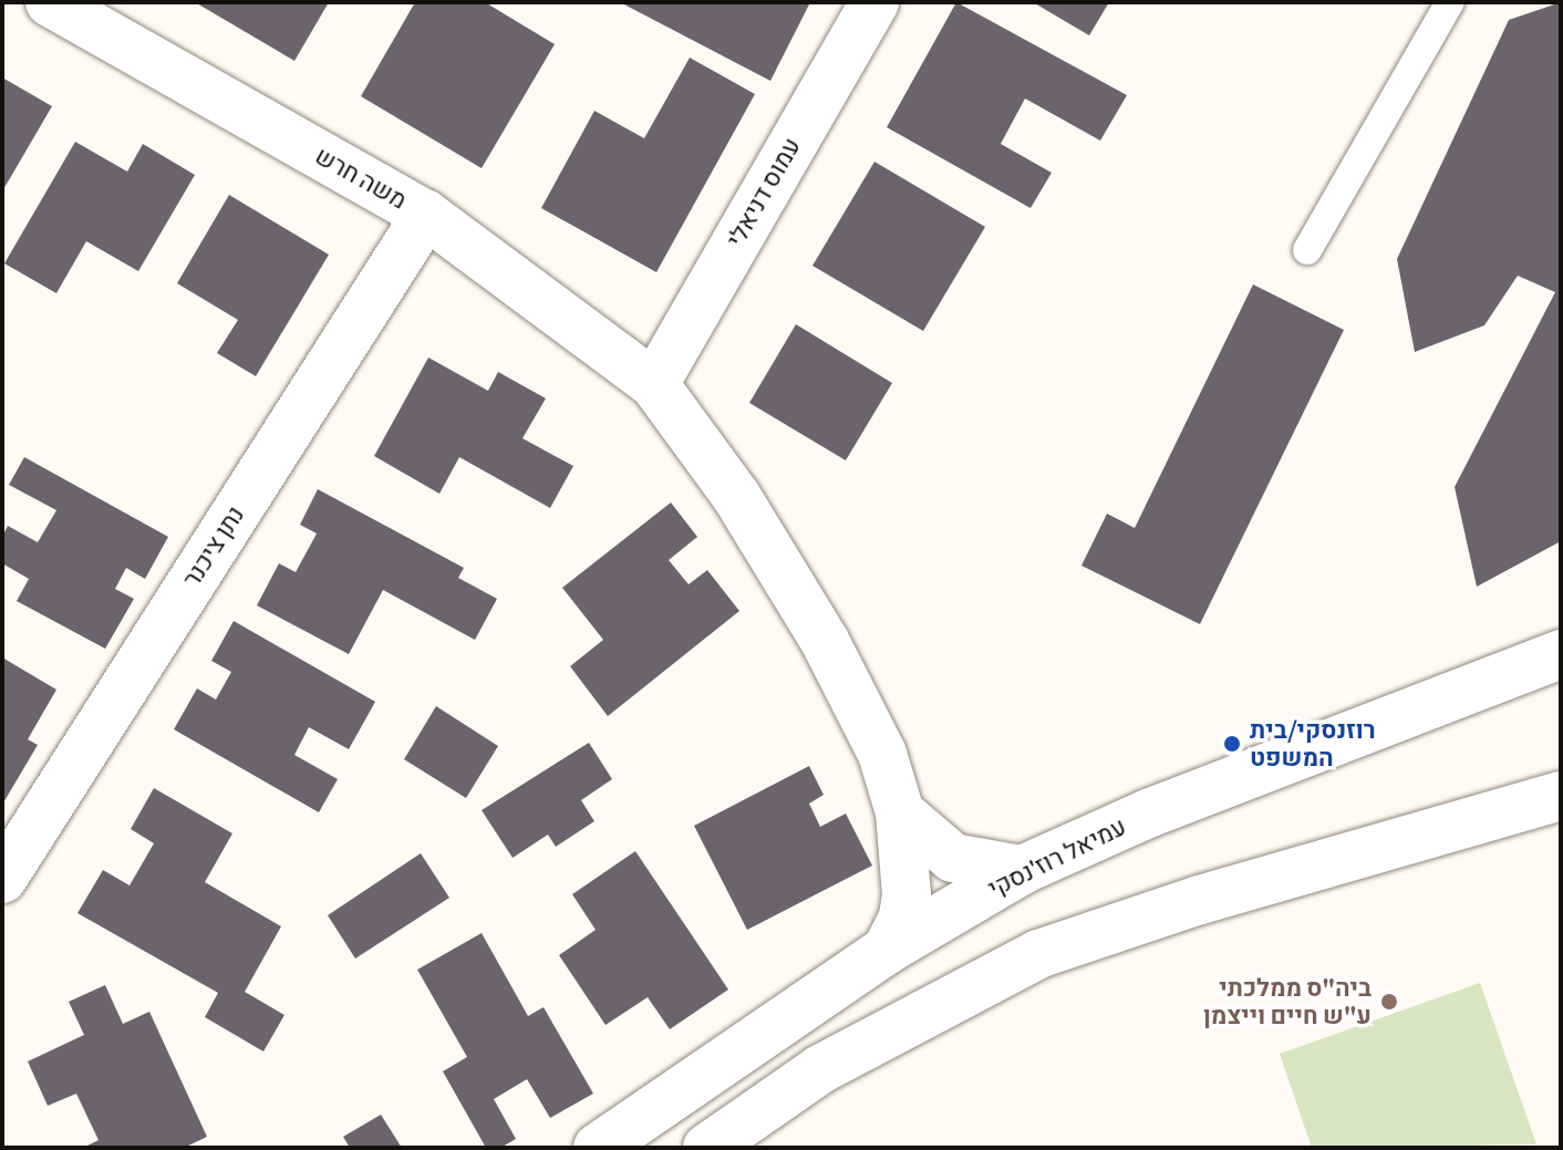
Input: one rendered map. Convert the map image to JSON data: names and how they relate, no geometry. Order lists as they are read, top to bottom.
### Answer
{
  "streets": {
    "street": [
      "משה חרש",
      "עמוס דניאלי",
      "נתן ציכנר",
      "עמיאל רוז'נסקי"
    ]
  },
  "crossings": [
    ["משה חרש", "עמוס דניאלי"],
    ["משה חרש", "נתן ציכנר"],
    ["משה חרש", "עמיאל רוז'נסקי"]
  ],
  "places": ["רוזנסקי/בית המשפט", "ביה\"ס ממלכתי ע\"ש חיים וייצמן"]
}
